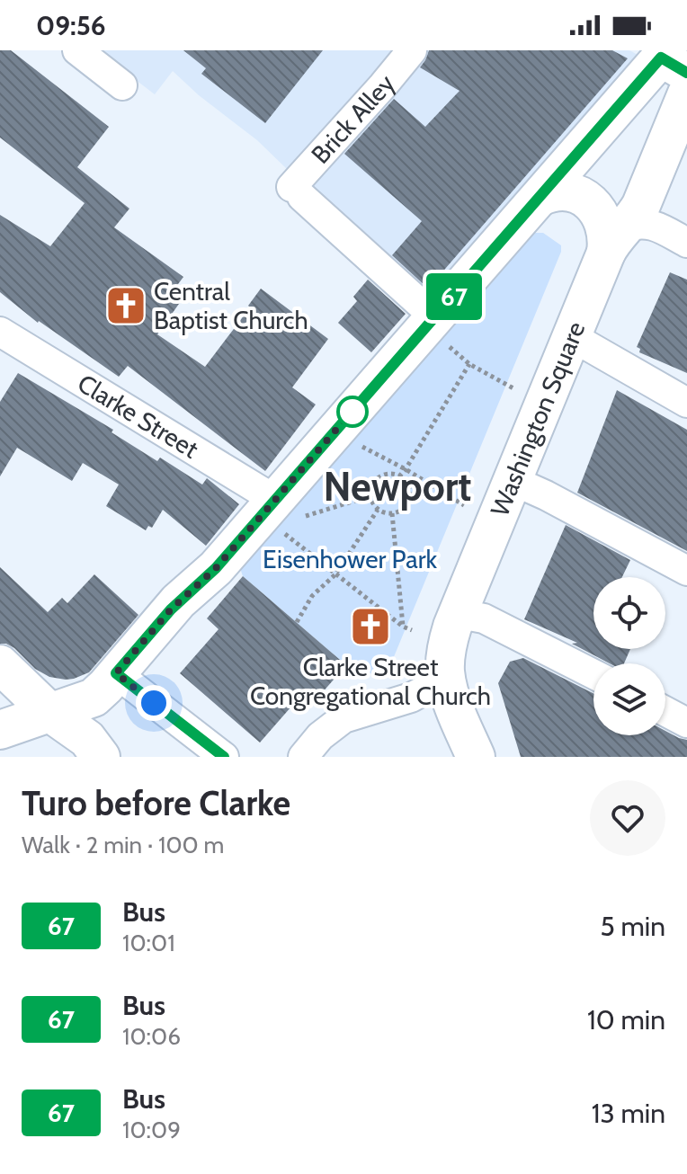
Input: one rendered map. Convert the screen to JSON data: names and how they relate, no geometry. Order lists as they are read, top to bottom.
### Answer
{
  "streets": {
    "main road": ["Washington Square"],
    "street": ["Brick Alley", "Clarke Street"]
  },
  "districts": ["Newport"],
  "parks": ["Eisenhower Park"],
  "places": {
    "church": ["Central Baptist Church", "Clarke Street Congregational Church"]
  },
  "lines": ["bus line 67"],
  "page": {
    "status": "09:56",
    "on_map": "67",
    "heading": ["Turo before Clarke", "Walk · 2 min · 100 m"],
    "list": [
      {
        "mark": "67",
        "name": "Bus",
        "note": "10:01",
        "value": "5 min"
      },
      {
        "mark": "67",
        "name": "Bus",
        "note": "10:06",
        "value": "10 min"
      },
      {
        "mark": "67",
        "name": "Bus",
        "note": "10:09",
        "value": "13 min"
      }
    ]
  }
}
